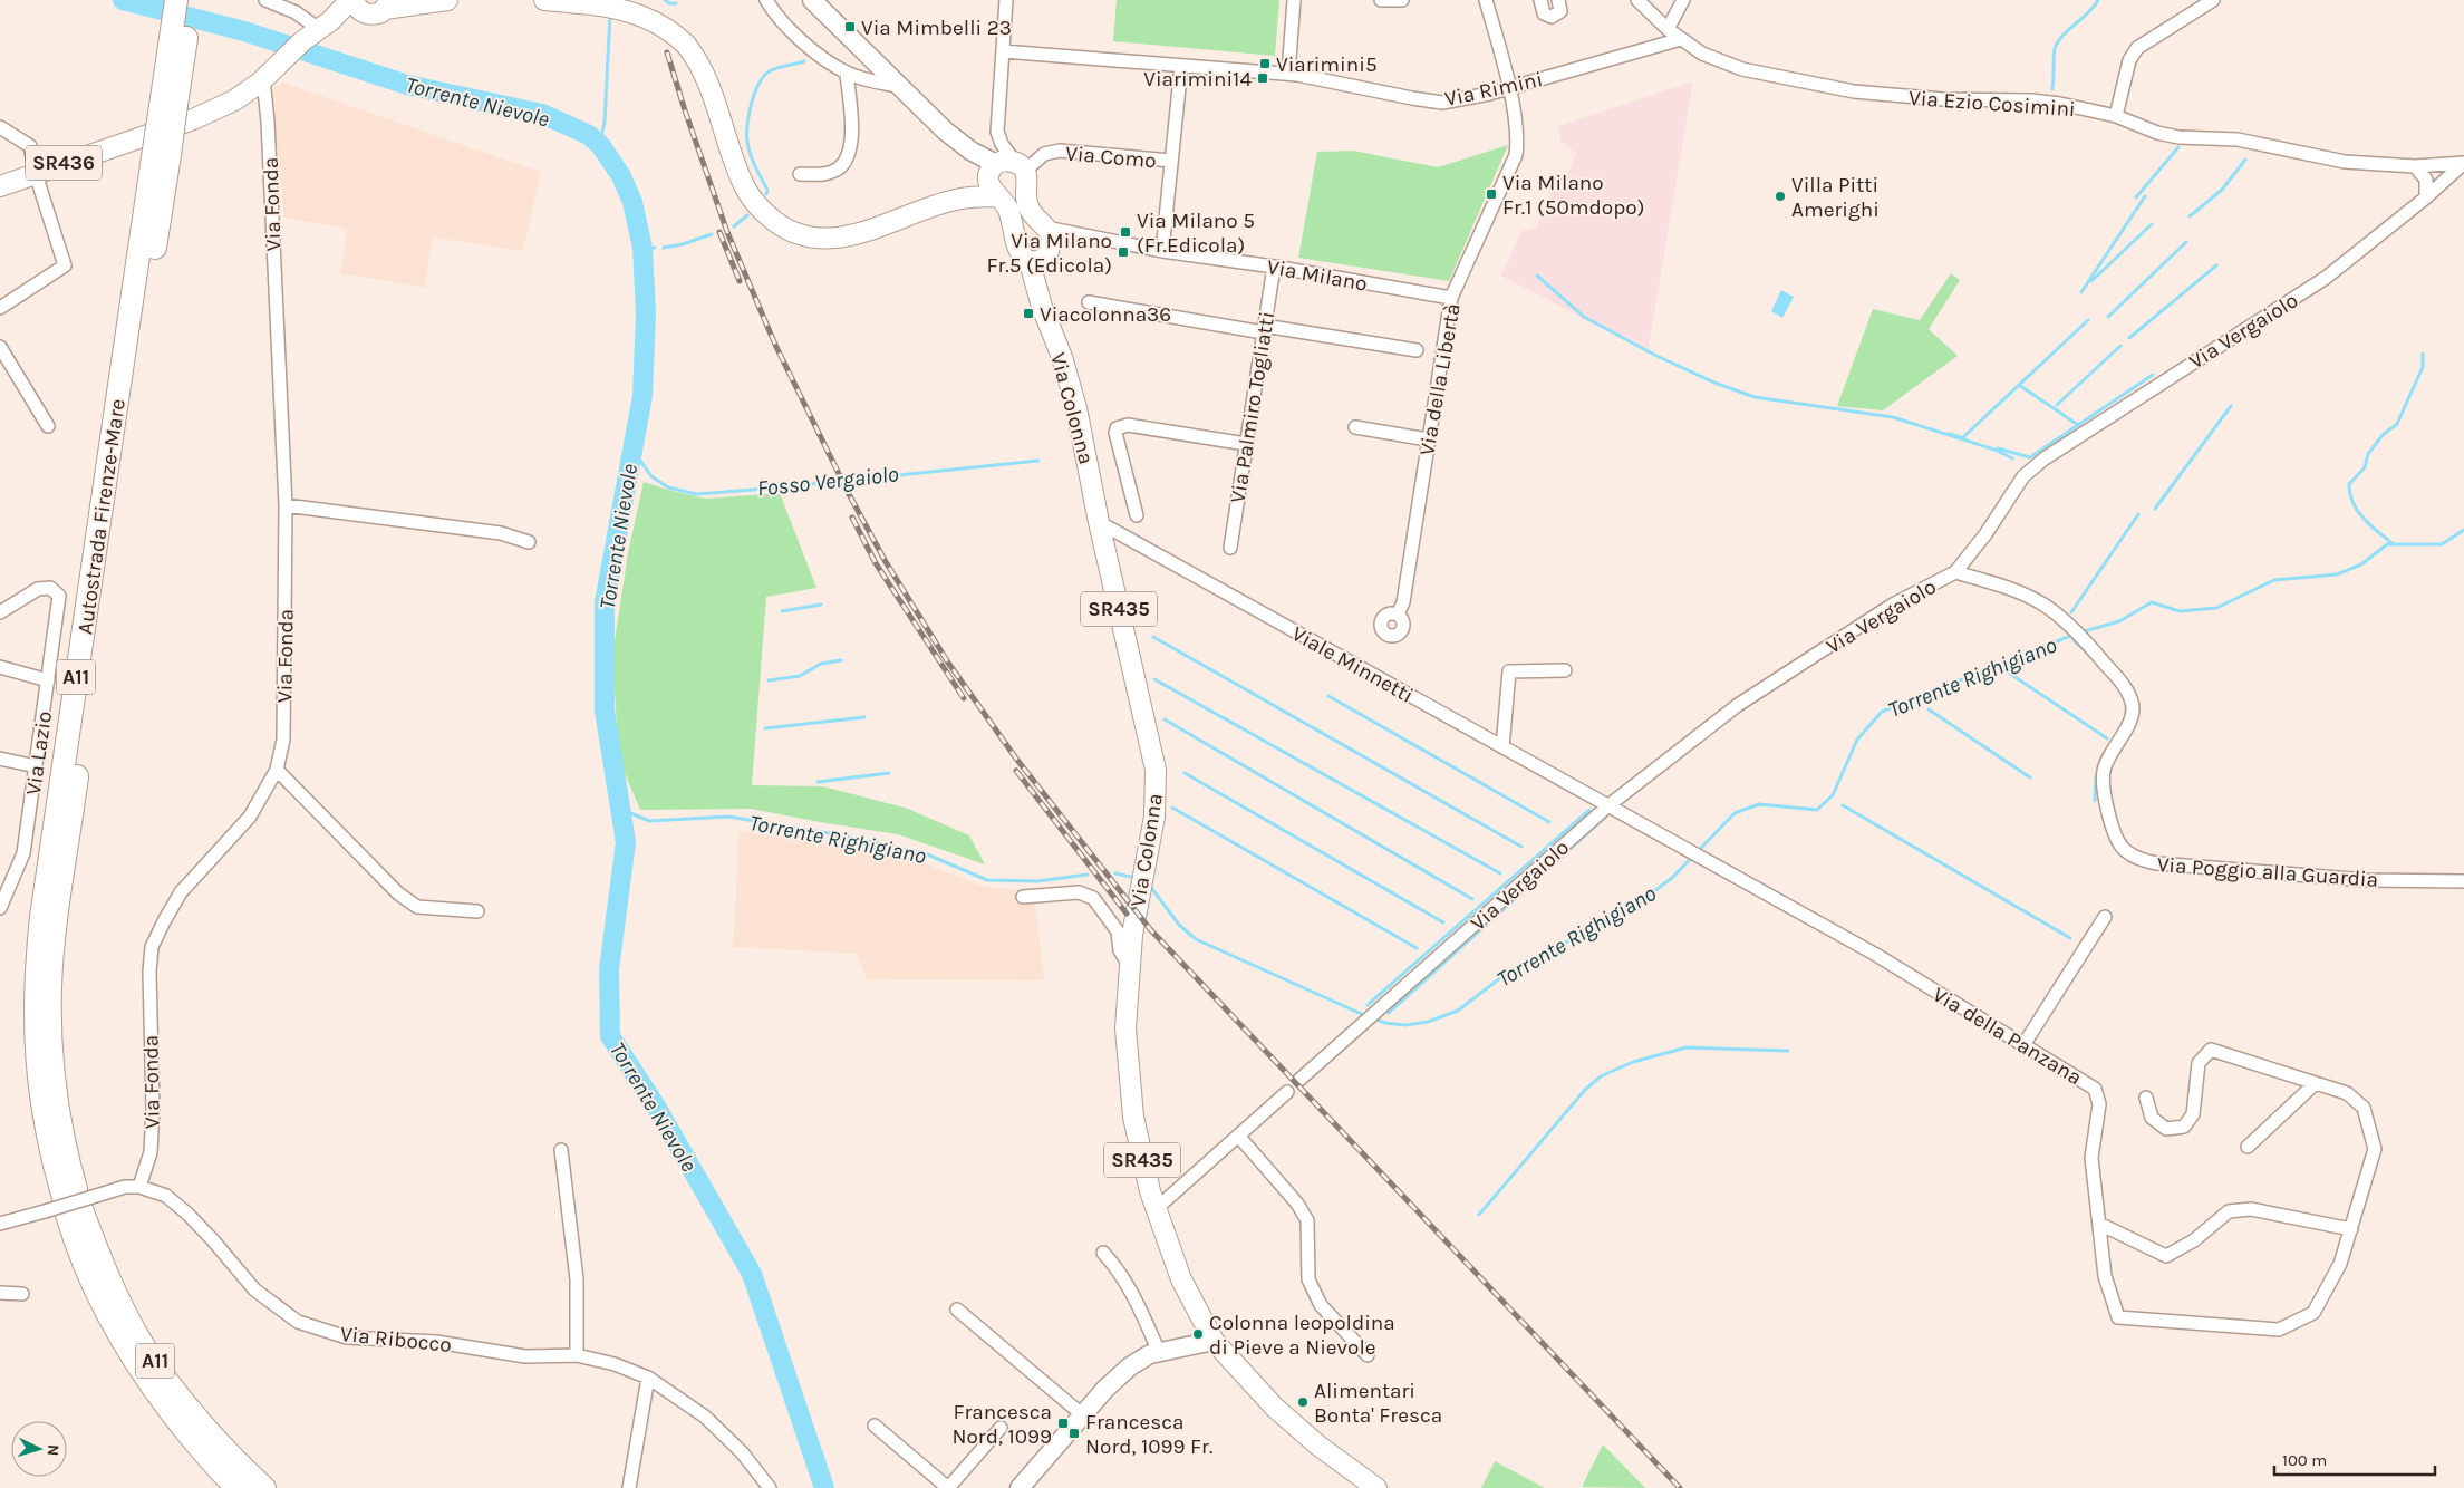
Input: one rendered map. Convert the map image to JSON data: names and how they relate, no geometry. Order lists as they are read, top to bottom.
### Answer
{
  "streets": {
    "highway": ["Autostrada Firenze-Mare", "A11"],
    "main road": ["SR436", "Via Colonna", "SR435"],
    "street": [
      "Via Rimini",
      "Via Ezio Cosimini",
      "Via Como",
      "Via Fonda",
      "Via Milano",
      "Via Vergaiolo",
      "Via della Libertà",
      "Via Palmiro Togliatti",
      "Viale Minnetti",
      "Via Lazio",
      "Via Poggio alla Guardia",
      "Via della Panzana",
      "Via Ribocco"
    ]
  },
  "crossings": [
    ["Via Rimini", "Via Ezio Cosimini"],
    ["Via Rimini", "Via della Libertà"],
    ["Via Ezio Cosimini", "Via Vergaiolo"],
    ["Via Como", "SR435"],
    ["SR436", "Via Fonda"],
    ["Via Fonda", "Via Ribocco"],
    ["Via Milano", "Via della Libertà"],
    ["Via Milano", "Via Palmiro Togliatti"],
    ["Via Milano", "SR435"],
    ["Via Vergaiolo", "Viale Minnetti"],
    ["Via Vergaiolo", "Via Poggio alla Guardia"],
    ["Via Vergaiolo", "Via della Panzana"],
    ["Via Colonna", "SR435"],
    ["Via Colonna", "Viale Minnetti"],
    ["Viale Minnetti", "Via della Panzana"]
  ],
  "water": ["Torrente Nievole", "Fosso Vergaiolo", "Torrente Righigiano"],
  "places": {
    "transit": [
      "Via Mimbelli 23",
      "Viarimini5",
      "Viarimini14",
      "Via Milano Fr.1 (50mdopo)",
      "Via Milano 5 (Fr.Edicola)",
      "Via Milano Fr.5 (Edicola)",
      "Viacolonna36",
      "Francesca Nord, 1099",
      "Francesca Nord, 1099 Fr."
    ],
    "other": ["Villa Pitti Amerighi", "Colonna leopoldina di Pieve a Nievole", "Alimentari Bonta' Fresca"]
  },
  "scale_bar": "100 m",
  "north": "right"
}
